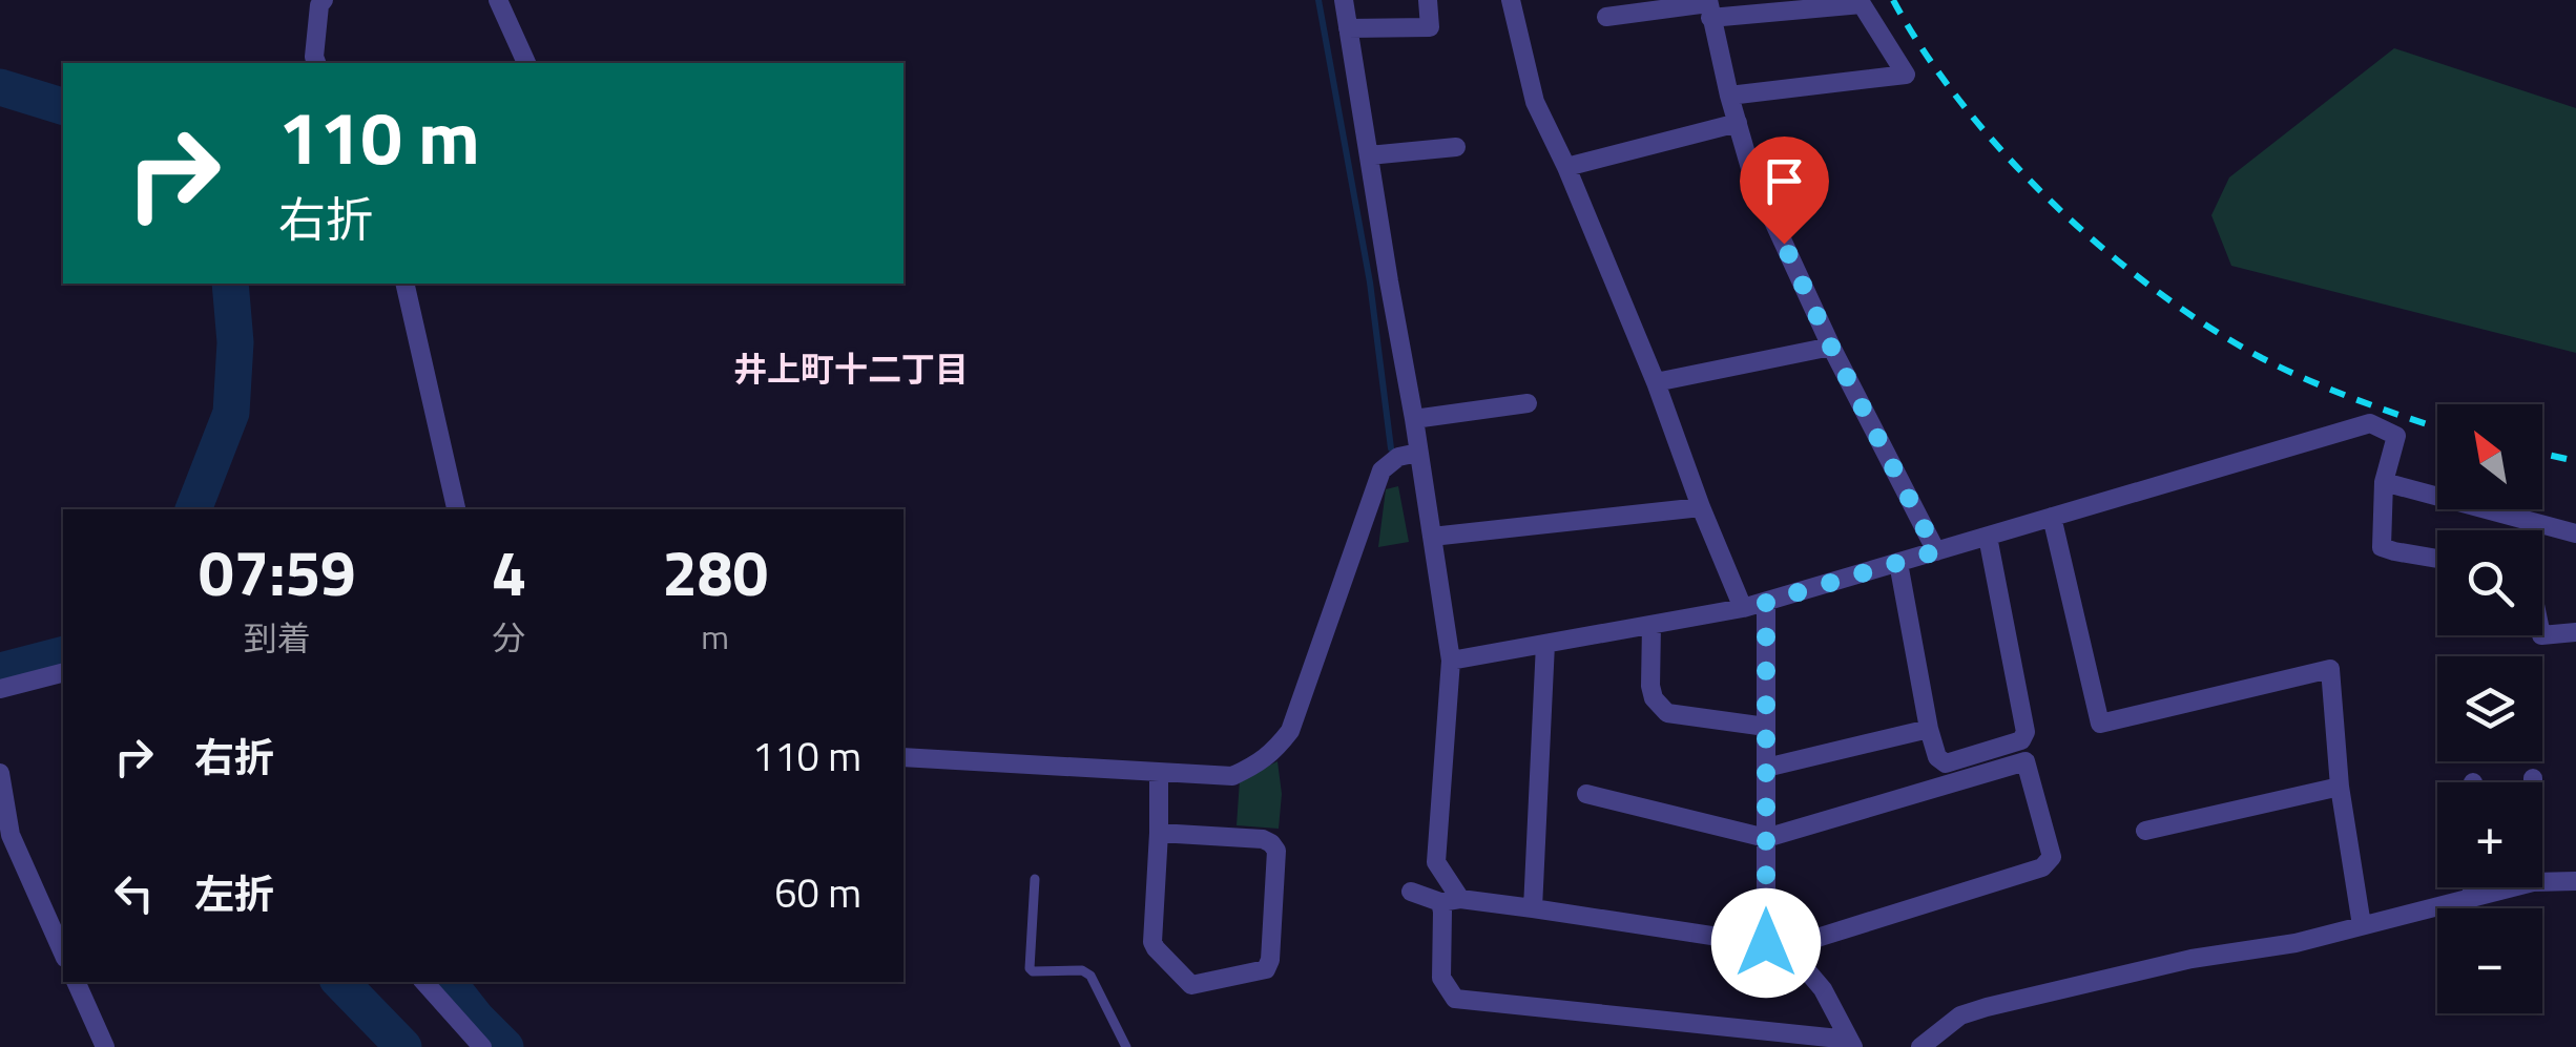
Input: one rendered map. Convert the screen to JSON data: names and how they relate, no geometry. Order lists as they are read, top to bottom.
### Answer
{
  "districts": ["井上町十二丁目"],
  "north": "top left",
  "page": {
    "turn": ["110 m", "右折"],
    "map_buttons": ["+", "−"],
    "eta": [
      "07:59",
      "到着",
      "4",
      "分",
      "280",
      "m"
    ],
    "list": [
      {
        "name": "右折",
        "value": "110 m"
      },
      {
        "name": "左折",
        "value": "60 m"
      }
    ]
  }
}
